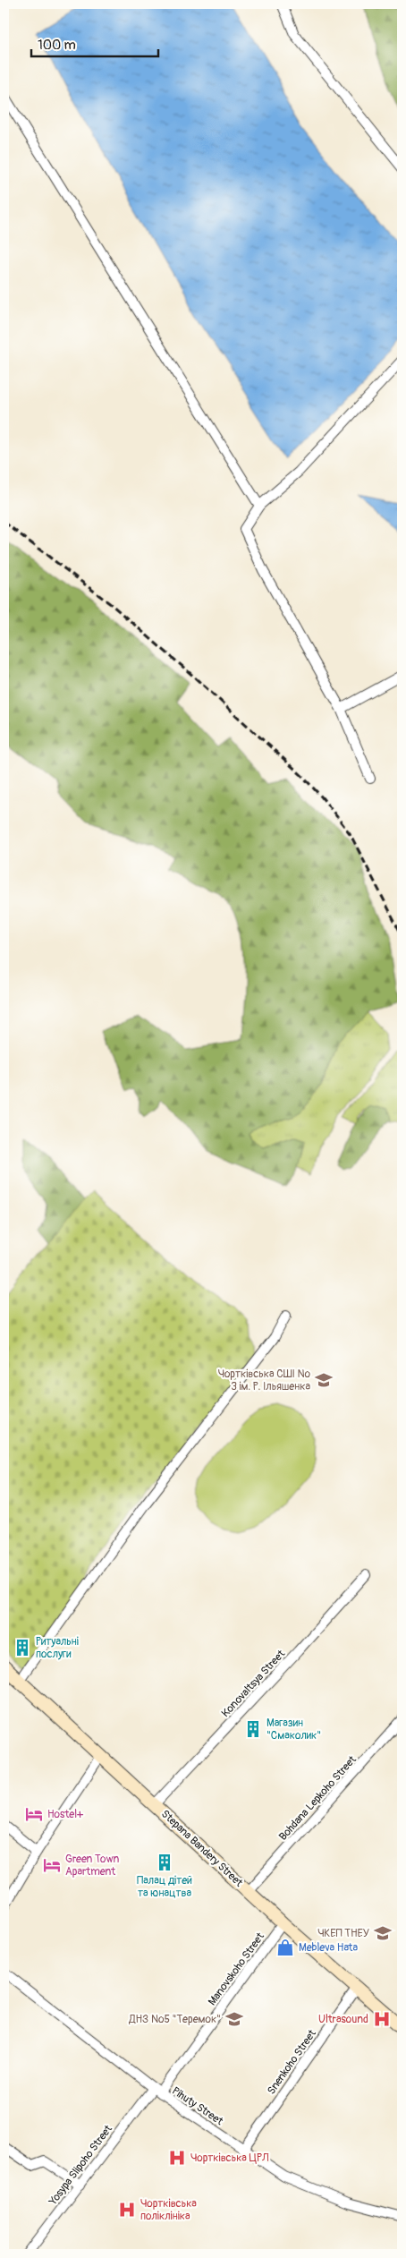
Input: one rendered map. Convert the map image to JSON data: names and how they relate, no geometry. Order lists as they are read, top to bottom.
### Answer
{
  "streets": {
    "street": [
      "Konovaltsya Street",
      "Bohdana Lepkoho Street",
      "Stepana Bandery Street",
      "Manovskoho Street",
      "Snenkoho Street",
      "Pihuty Street",
      "Yosypa Slipoho Street"
    ]
  },
  "crossings": [
    ["Konovaltsya Street", "Stepana Bandery Street"],
    ["Bohdana Lepkoho Street", "Stepana Bandery Street"],
    ["Stepana Bandery Street", "Manovskoho Street"],
    ["Stepana Bandery Street", "Snenkoho Street"],
    ["Manovskoho Street", "Pihuty Street"],
    ["Manovskoho Street", "Yosypa Slipoho Street"],
    ["Snenkoho Street", "Pihuty Street"],
    ["Pihuty Street", "Yosypa Slipoho Street"]
  ],
  "places": {
    "school or university": ["Чортківська СШІ № 3 ім. Р. Ільяшенка", "ЧКЕП ТНЕУ", "ДНЗ №5 \"Теремок\""],
    "building": ["Ритуальні послуги", "Магазин \"Смаколик\"", "Палац дітей та юнацтва"],
    "hotel": ["Hostel+", "Green Town Apartment"],
    "shop": ["Mebleva Hata"],
    "hospital": ["Ultrasound", "Чортківська ЦРЛ", "Чортківська поліклініка"]
  },
  "scale_bar": "100 m"
}
